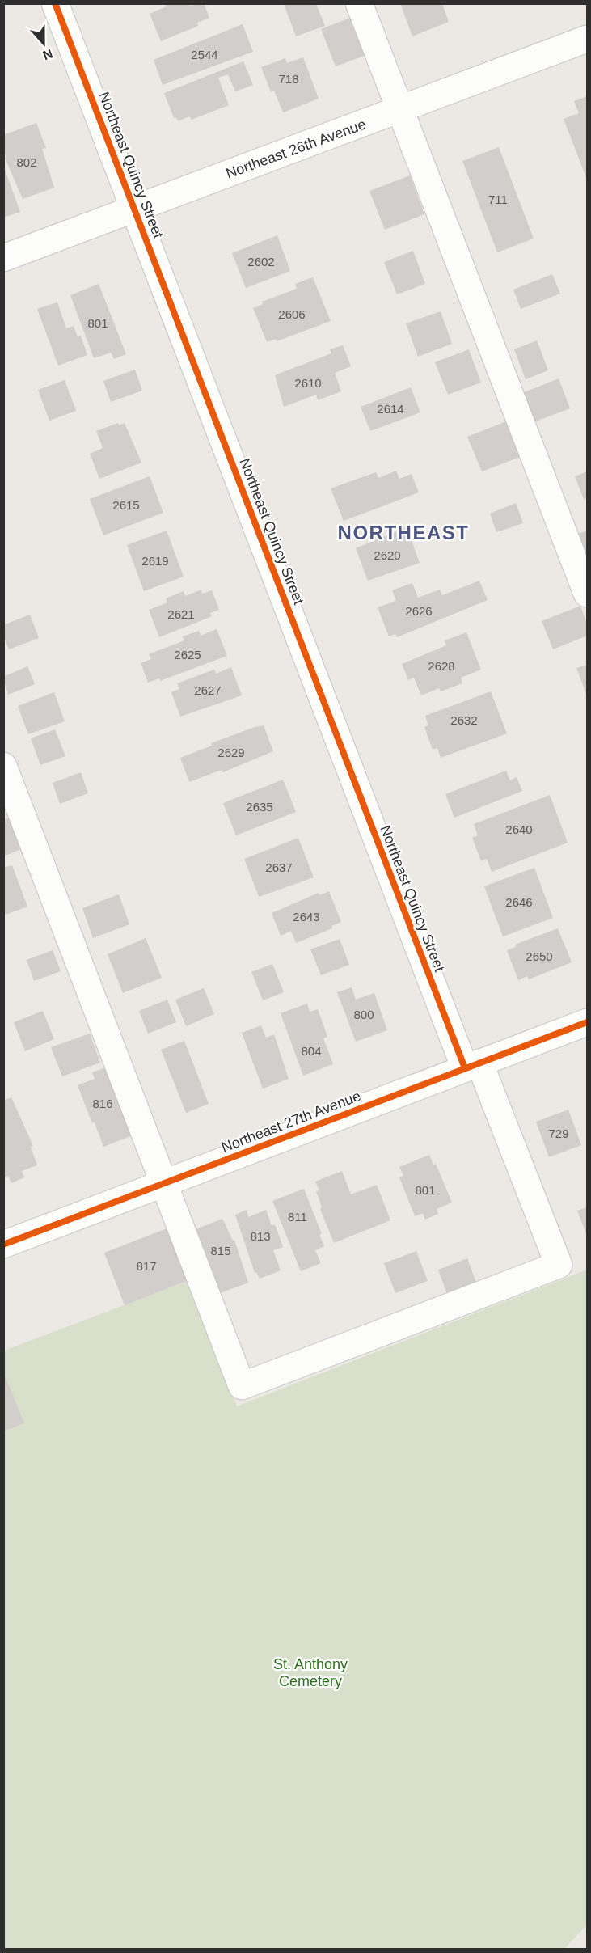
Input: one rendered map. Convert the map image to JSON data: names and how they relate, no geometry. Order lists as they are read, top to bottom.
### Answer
{
  "streets": {
    "street": ["Northeast 26th Avenue", "Northeast Quincy Street", "Northeast 27th Avenue"]
  },
  "crossings": [
    ["Northeast 26th Avenue", "Northeast Quincy Street"],
    ["Northeast Quincy Street", "Northeast 27th Avenue"]
  ],
  "districts": ["NORTHEAST"],
  "parks": ["St. Anthony Cemetery"],
  "house_numbers": [
    "2544",
    "718",
    "802",
    "711",
    "2602",
    "2606",
    "801",
    "2610",
    "2614",
    "2615",
    "2620",
    "2619",
    "2626",
    "2621",
    "2625",
    "2628",
    "2627",
    "2632",
    "2629",
    "2635",
    "2640",
    "2637",
    "2646",
    "2643",
    "2650",
    "800",
    "804",
    "816",
    "729",
    "801",
    "811",
    "813",
    "815",
    "817"
  ],
  "north": "bottom"
}
